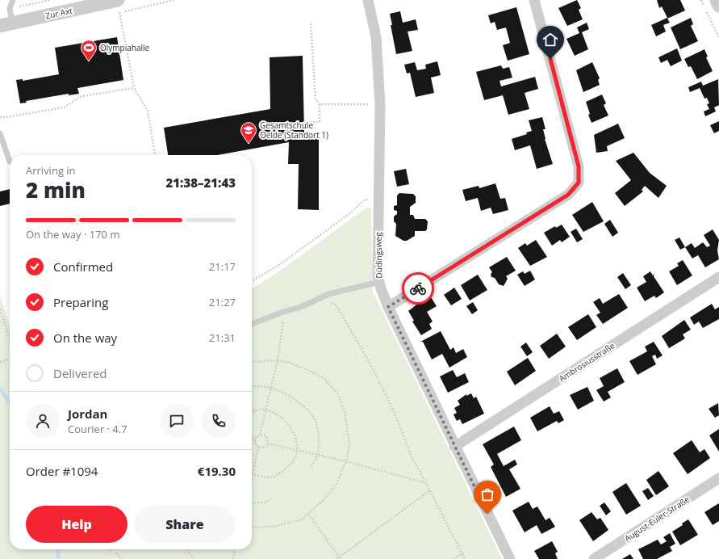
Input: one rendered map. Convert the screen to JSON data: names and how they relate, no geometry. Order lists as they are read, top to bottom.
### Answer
{
  "streets": {
    "street": [
      "Zur Axt",
      "Düdingsweg",
      "Ambrosiusstraße",
      "August-Euler-Straße"
    ]
  },
  "crossings": [
    ["Düdingsweg", "Ambrosiusstraße"]
  ],
  "places": {
    "sports": ["Olympiahalle"],
    "school or university": ["Gesamtschule Oelde (Standort 1)"]
  },
  "page": {
    "heading": ["2 min", "Arriving in", "21:38–21:43"],
    "panel": [
      "Jordan",
      "Courier · 4.7",
      "Order #1094",
      "€19.30"
    ],
    "bar": "On the way · 170 m",
    "list": [
      ["Confirmed", "21:17"],
      ["Preparing", "21:27"],
      ["On the way", "21:31"],
      "Delivered"
    ],
    "buttons": ["Help", "Share"]
  }
}
